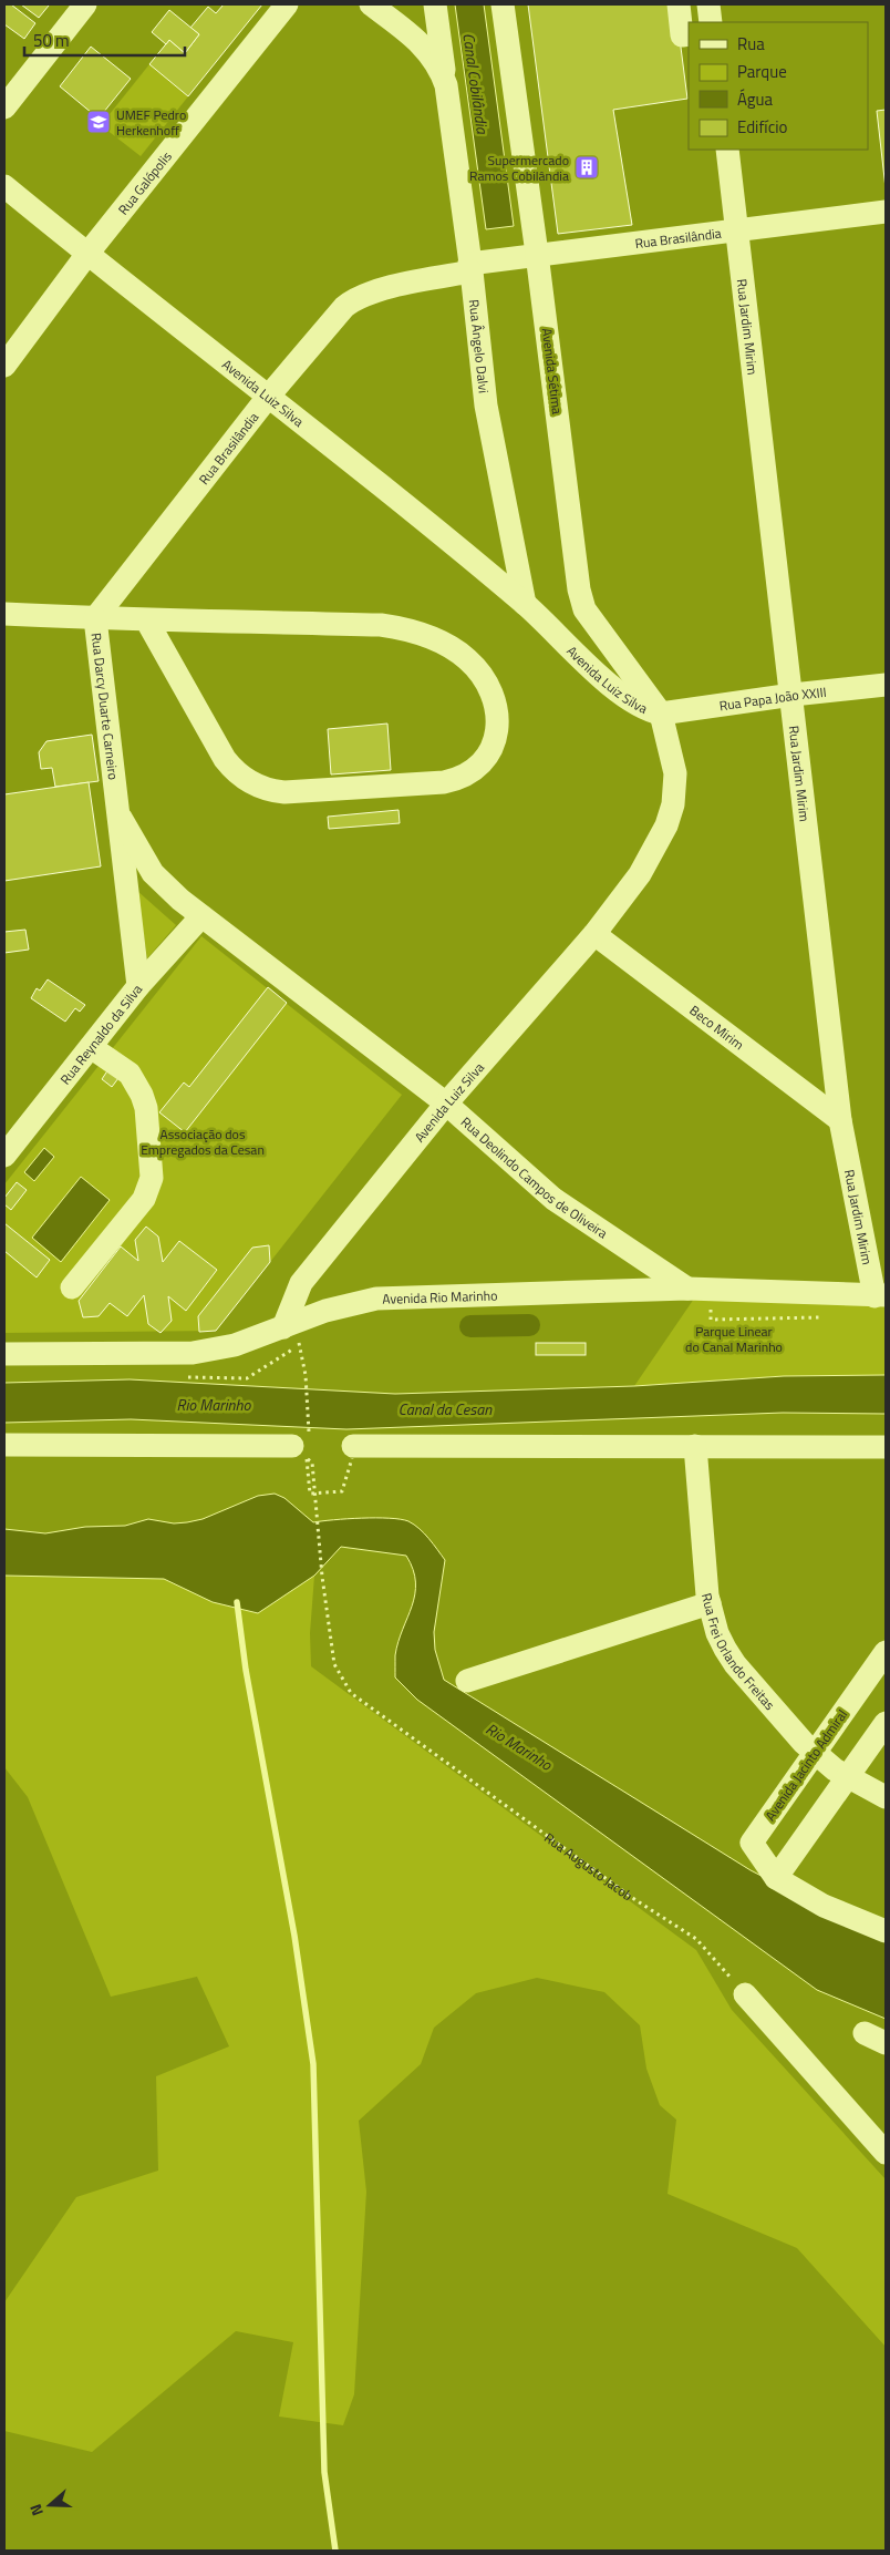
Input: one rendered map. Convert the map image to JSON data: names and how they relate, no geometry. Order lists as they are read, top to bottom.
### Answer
{
  "streets": {
    "street": [
      "Rua Galópolis",
      "Rua Brasilândia",
      "Rua Jardim Mirim",
      "Rua Ângelo Dalvi",
      "Avenida Sétima",
      "Avenida Luiz Silva",
      "Rua Papa João XXIII",
      "Rua Darcy Duarte Carneiro",
      "Beco Mirim",
      "Rua Reynaldo da Silva",
      "Rua Deolindo Campos de Oliveira",
      "Avenida Rio Marinho",
      "Rua Frei Orlando Freitas",
      "Avenida Jacinto Admiral"
    ],
    "path": ["Rua Augusto Jacob"]
  },
  "crossings": [
    ["Rua Galópolis", "Avenida Luiz Silva"],
    ["Rua Brasilândia", "Rua Jardim Mirim"],
    ["Rua Brasilândia", "Rua Ângelo Dalvi"],
    ["Rua Brasilândia", "Avenida Sétima"],
    ["Rua Brasilândia", "Avenida Luiz Silva"],
    ["Rua Brasilândia", "Rua Darcy Duarte Carneiro"],
    ["Rua Jardim Mirim", "Rua Papa João XXIII"],
    ["Rua Jardim Mirim", "Beco Mirim"],
    ["Rua Jardim Mirim", "Avenida Rio Marinho"],
    ["Rua Ângelo Dalvi", "Avenida Luiz Silva"],
    ["Avenida Sétima", "Avenida Luiz Silva"],
    ["Avenida Sétima", "Rua Papa João XXIII"],
    ["Avenida Luiz Silva", "Rua Papa João XXIII"],
    ["Avenida Luiz Silva", "Beco Mirim"],
    ["Avenida Luiz Silva", "Rua Deolindo Campos de Oliveira"],
    ["Avenida Luiz Silva", "Avenida Rio Marinho"],
    ["Rua Darcy Duarte Carneiro", "Rua Reynaldo da Silva"],
    ["Rua Darcy Duarte Carneiro", "Rua Deolindo Campos de Oliveira"],
    ["Rua Reynaldo da Silva", "Rua Deolindo Campos de Oliveira"],
    ["Rua Deolindo Campos de Oliveira", "Avenida Rio Marinho"],
    ["Rua Frei Orlando Freitas", "Avenida Jacinto Admiral"]
  ],
  "water": ["Canal Cobilândia", "Rio Marinho", "Canal da Cesan"],
  "parks": ["Associação dos Empregados da Cesan", "Parque Linear do Canal Marinho"],
  "places": {
    "school or university": ["UMEF Pedro Herkenhoff"],
    "building": ["Supermercado Ramos Cobilândia"]
  },
  "legend": [
    "Rua",
    "Parque",
    "Água",
    "Edifício"
  ],
  "scale_bar": "50 m",
  "north": "left"
}
